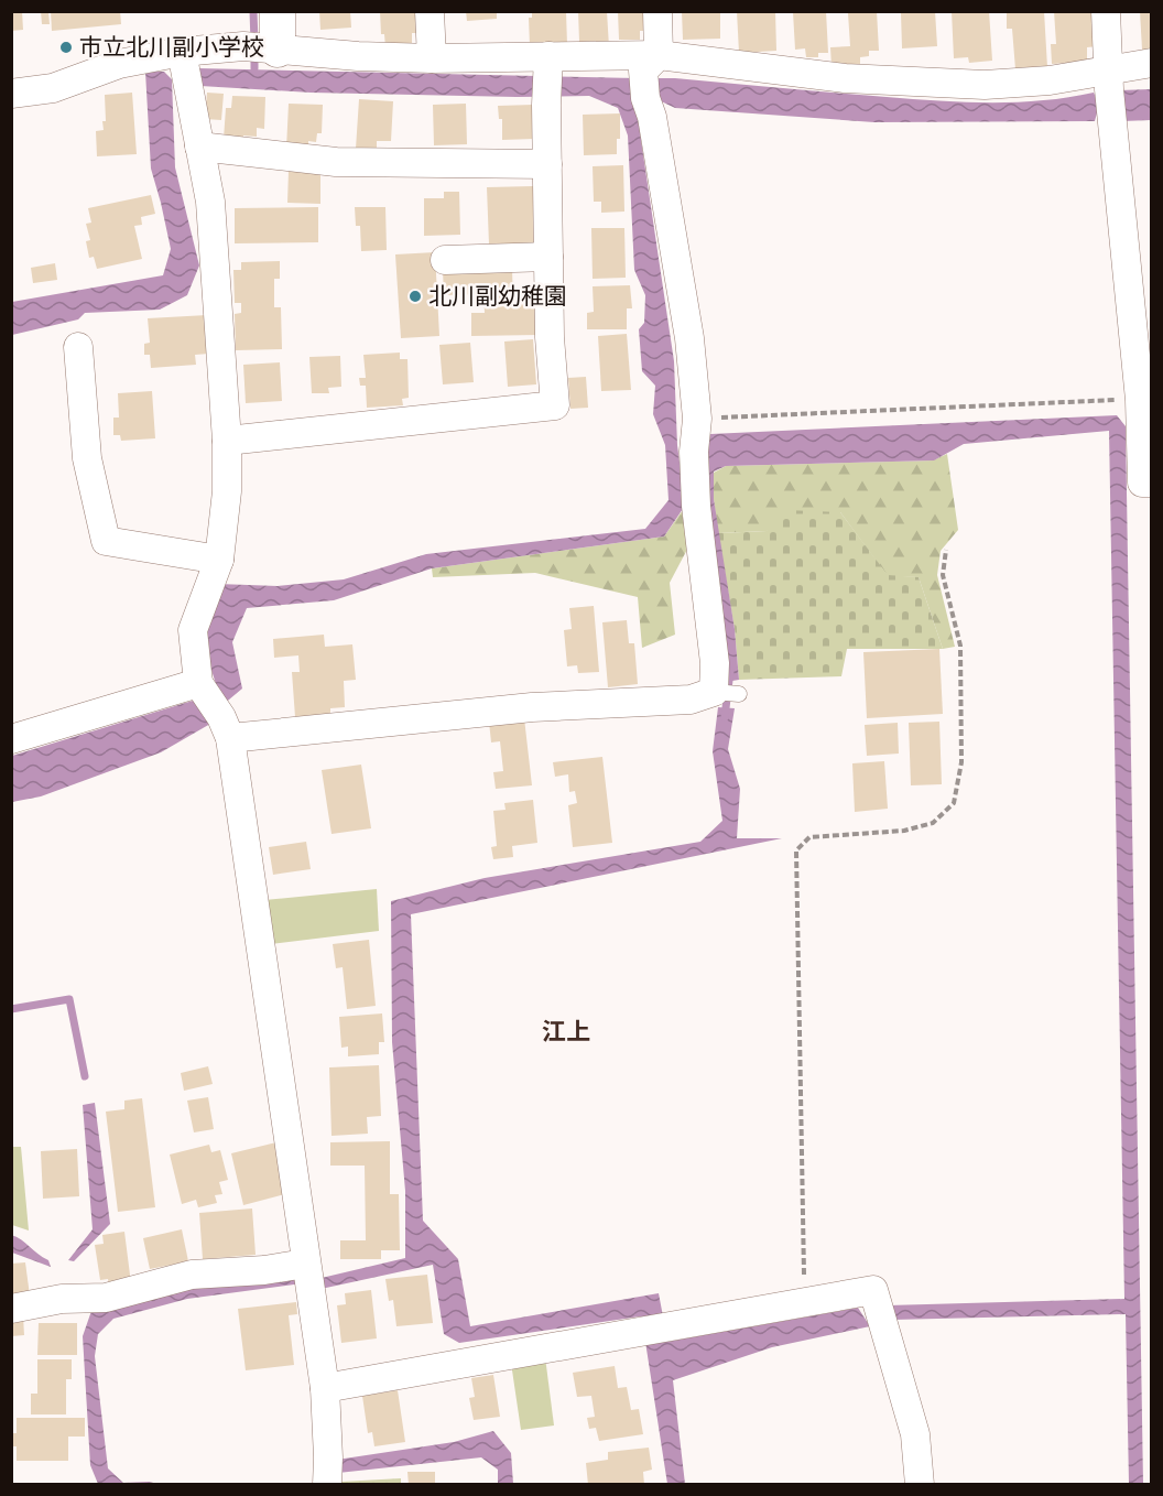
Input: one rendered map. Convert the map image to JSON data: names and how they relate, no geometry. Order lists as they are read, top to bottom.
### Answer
{
  "districts": ["江上"],
  "places": ["市立北川副小学校", "北川副幼稚園"]
}
